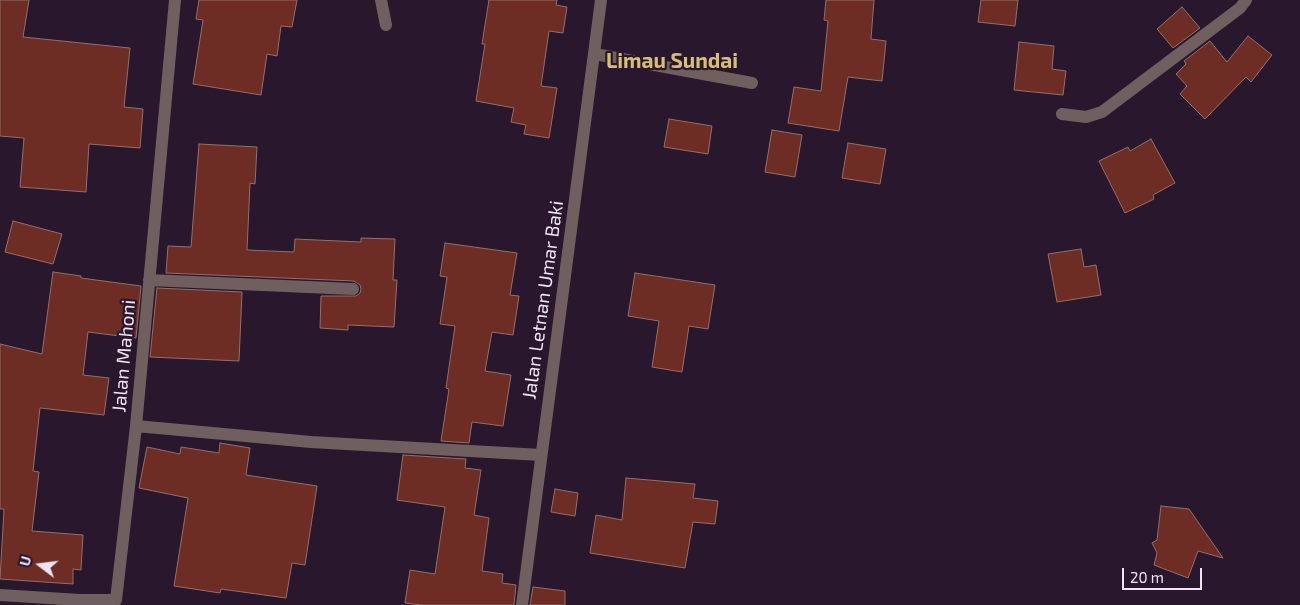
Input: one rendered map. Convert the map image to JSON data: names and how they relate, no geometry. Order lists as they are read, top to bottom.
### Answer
{
  "streets": {
    "street": ["Jalan Letnan Umar Baki", "Jalan Mahoni"]
  },
  "districts": ["Limau Sundai"],
  "scale_bar": "20 m",
  "north": "left"
}
